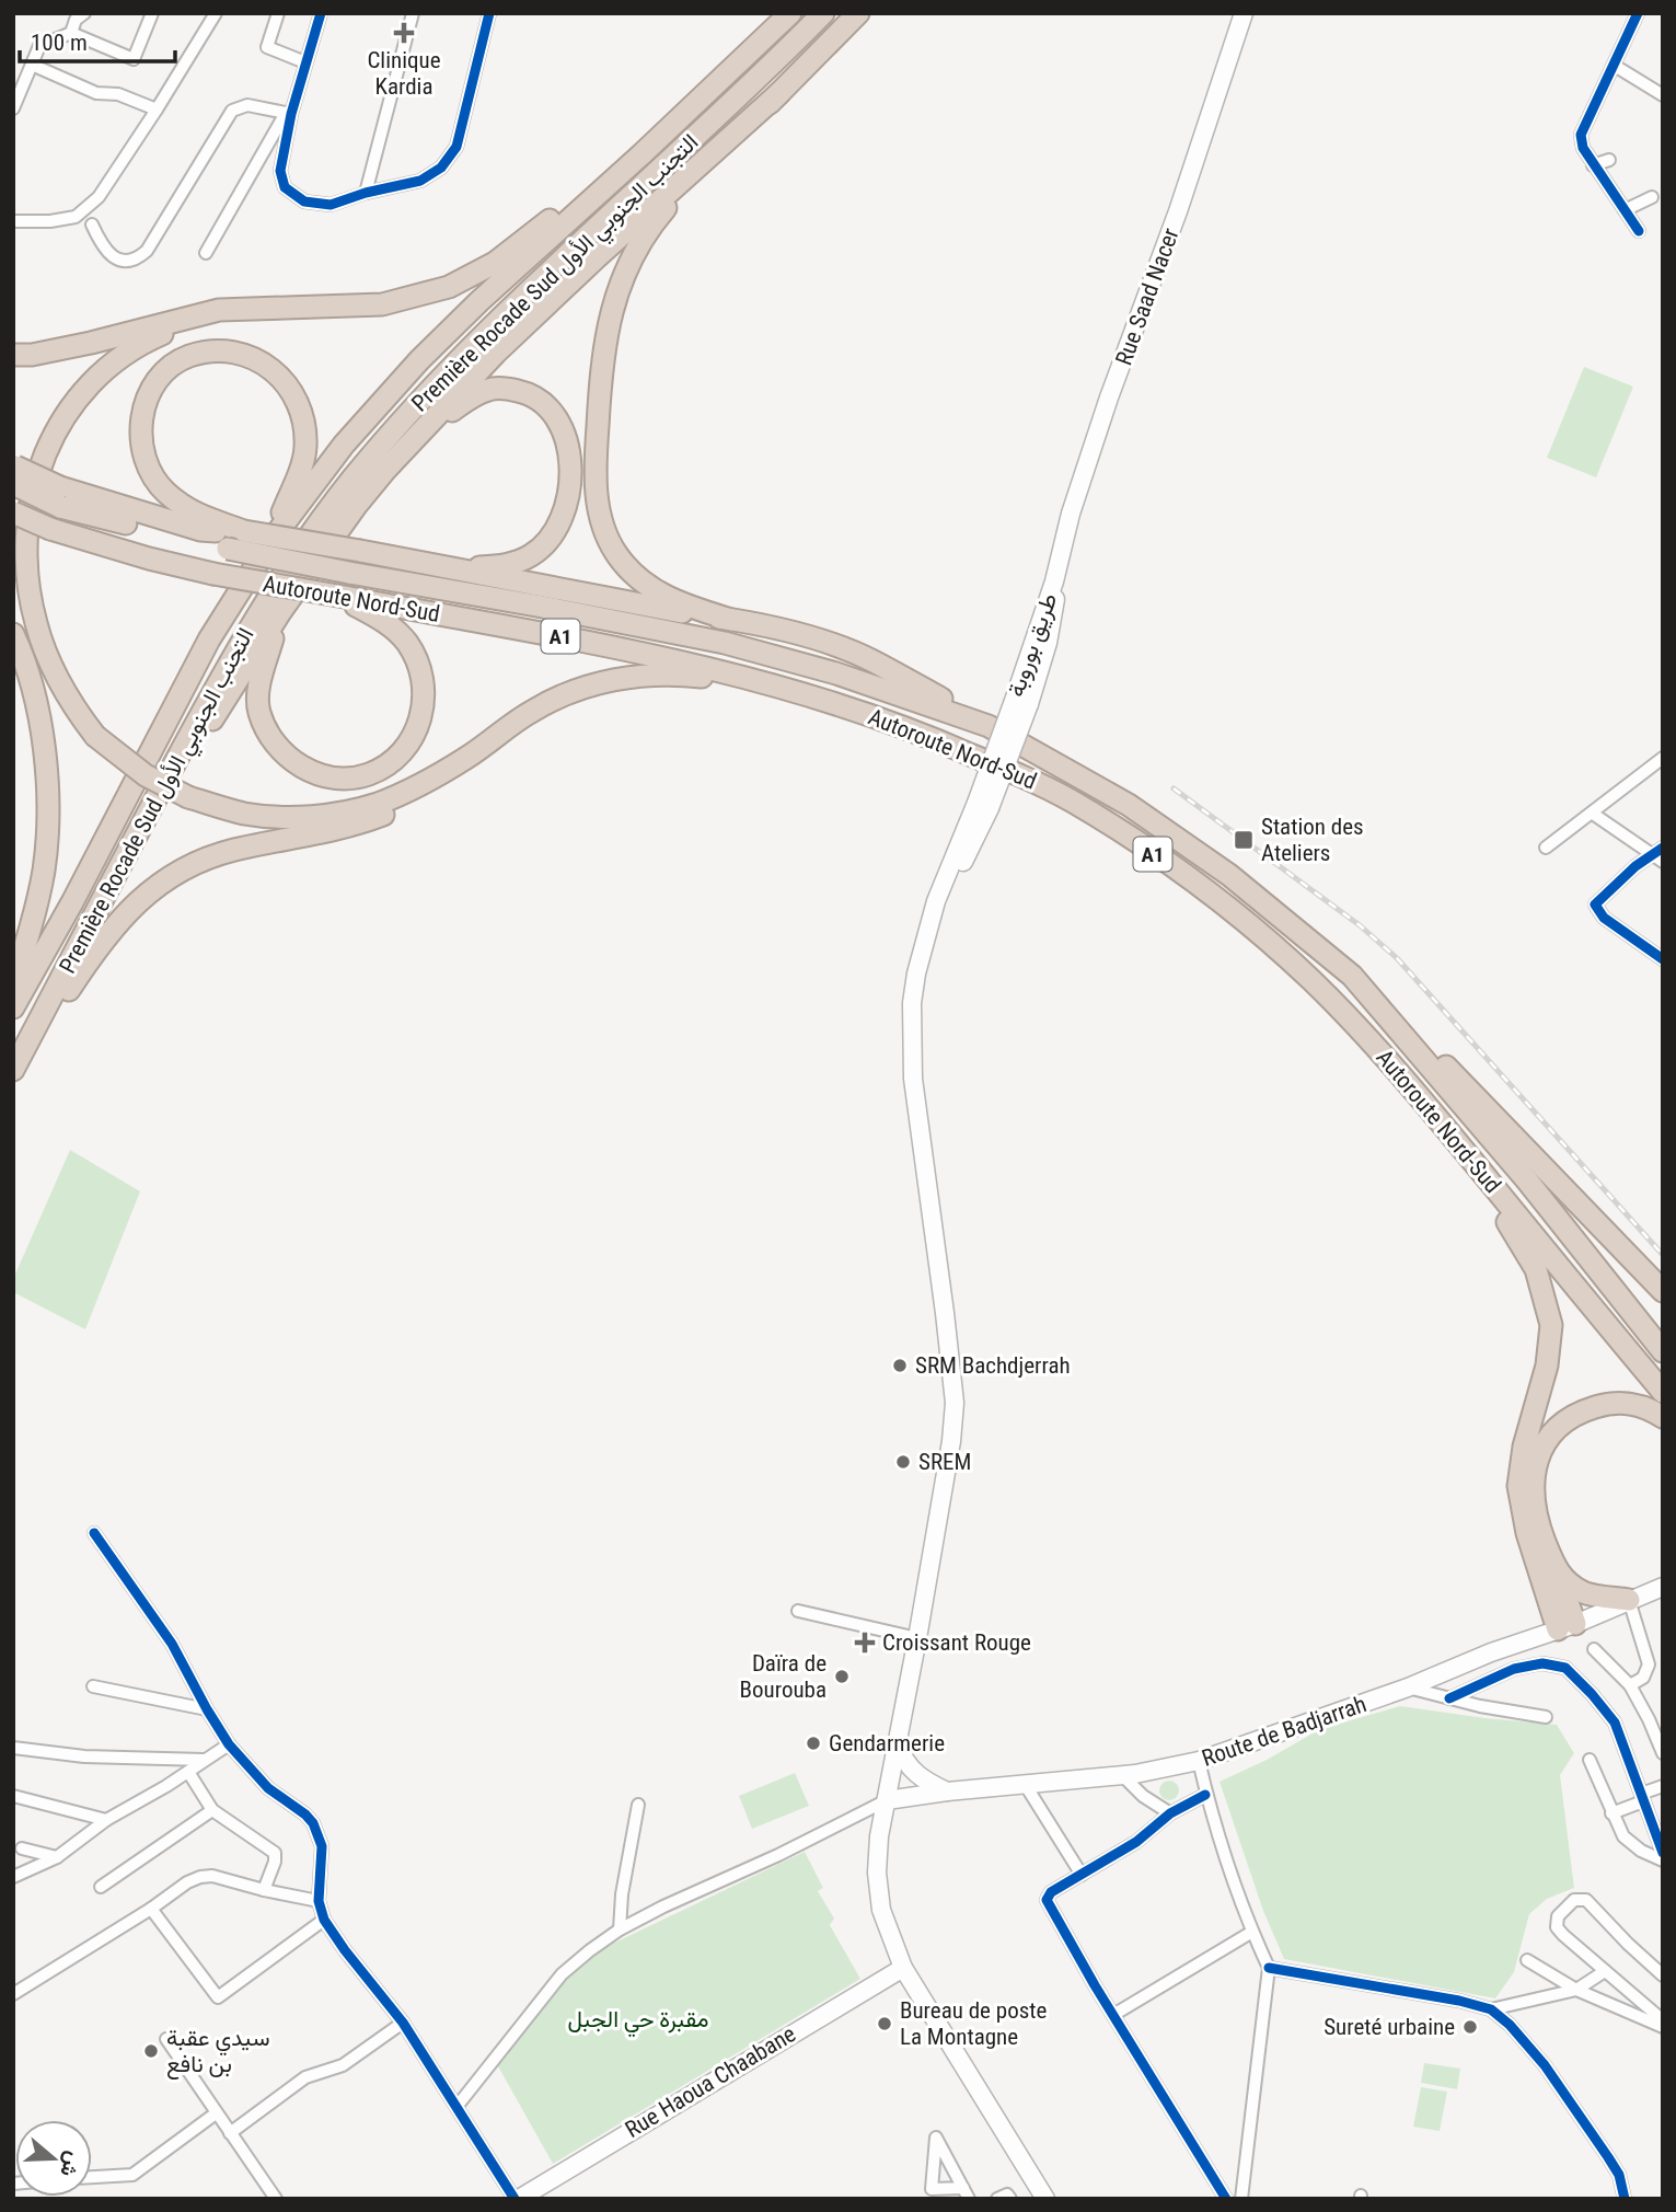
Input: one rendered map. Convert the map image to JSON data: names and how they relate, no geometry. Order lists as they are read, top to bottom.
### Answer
{
  "streets": {
    "highway": ["Première Rocade Sud التجنب الجنوبي الأول", "Autoroute Nord-Sud", "A1"],
    "main road": [
      "Rue Saad Nacer",
      "طريق بوروبة",
      "Route de Badjarrah",
      "Rue Haoua Chaabane"
    ]
  },
  "crossings": [
    ["Rue Saad Nacer", "طريق بوروبة"],
    ["طريق بوروبة", "Route de Badjarrah"],
    ["طريق بوروبة", "Rue Haoua Chaabane"]
  ],
  "parks": ["مقبرة حي الجبل"],
  "places": {
    "health": ["Clinique Kardia", "Croissant Rouge"],
    "transit": ["Station des Ateliers"],
    "other": [
      "SRM Bachdjerrah",
      "SREM",
      "Daïra de Bourouba",
      "Gendarmerie",
      "Bureau de poste La Montagne",
      "Sureté urbaine",
      "سيدي عقبة بن نافع"
    ]
  },
  "scale_bar": "100 m",
  "north": "right"
}
